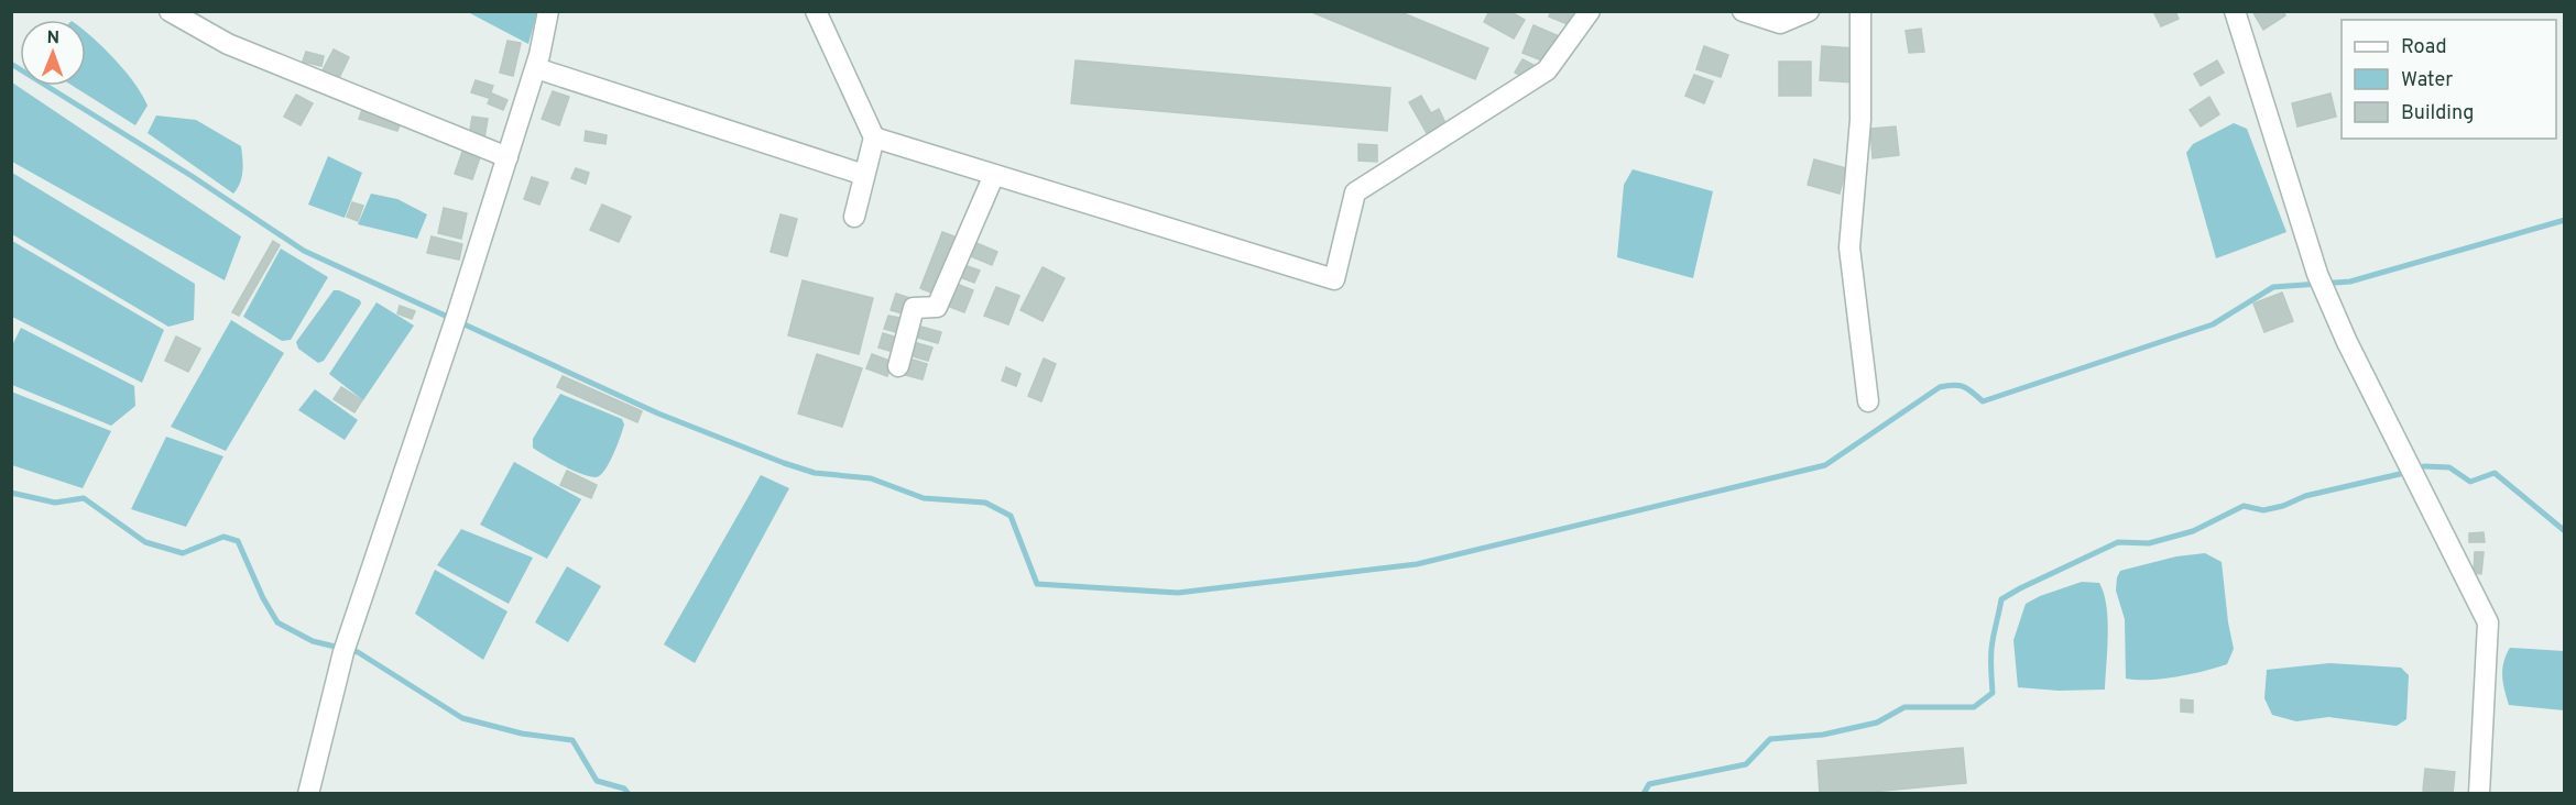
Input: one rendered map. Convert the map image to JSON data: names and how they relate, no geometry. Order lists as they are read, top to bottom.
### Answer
{
  "legend": ["Road", "Water", "Building"],
  "north": "top"
}
